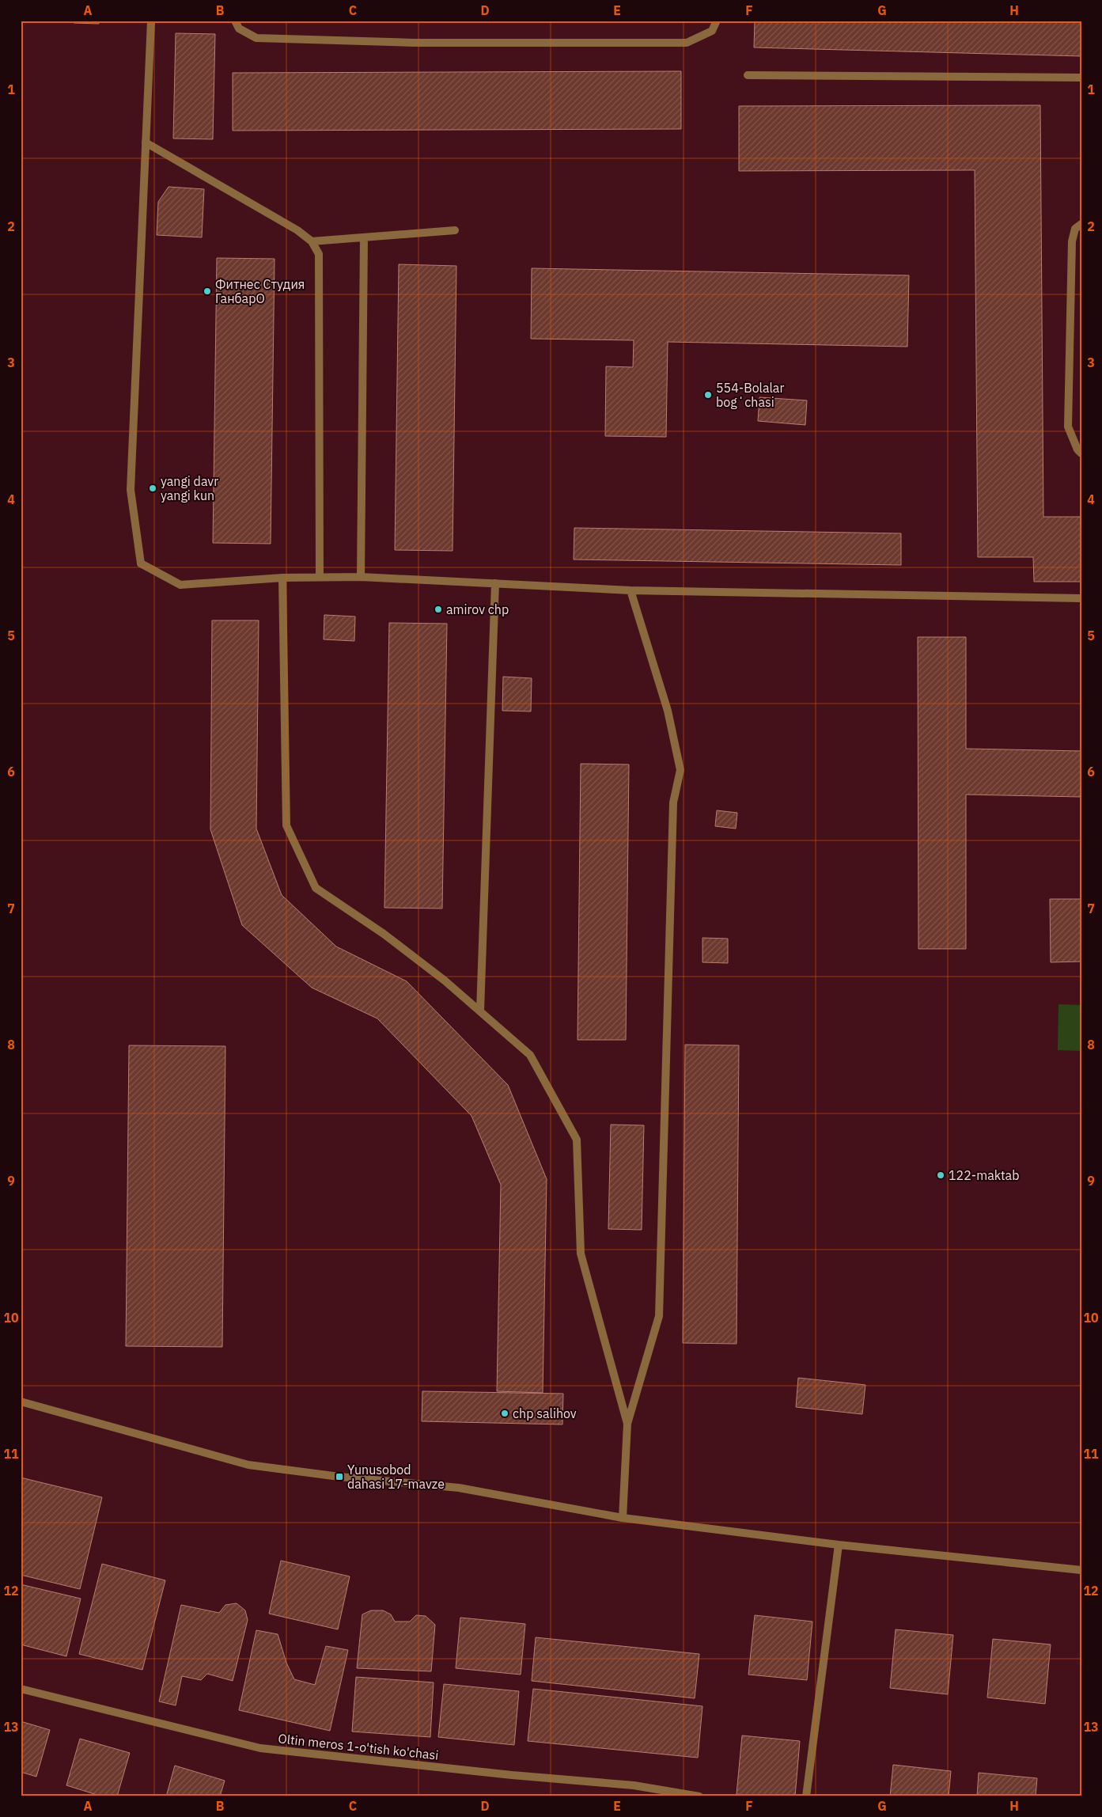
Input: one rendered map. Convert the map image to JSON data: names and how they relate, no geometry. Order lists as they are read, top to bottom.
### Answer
{
  "streets": {
    "street": ["Oltin meros 1-o'tish ko'chasi"]
  },
  "places": {
    "other": [
      "Фитнес Студия ГанбарО",
      "554-Bolalar bogʻchasi",
      "yangi davr yangi kun",
      "amirov chp",
      "122-maktab",
      "chp salihov"
    ],
    "transit": ["Yunusobod dahasi 17-mavze"]
  },
  "grid": {
    "columns": [
      "A",
      "B",
      "C",
      "D",
      "E",
      "F",
      "G",
      "H"
    ],
    "rows": [
      "1",
      "2",
      "3",
      "4",
      "5",
      "6",
      "7",
      "8",
      "9",
      "10",
      "11",
      "12",
      "13"
    ]
  }
}
